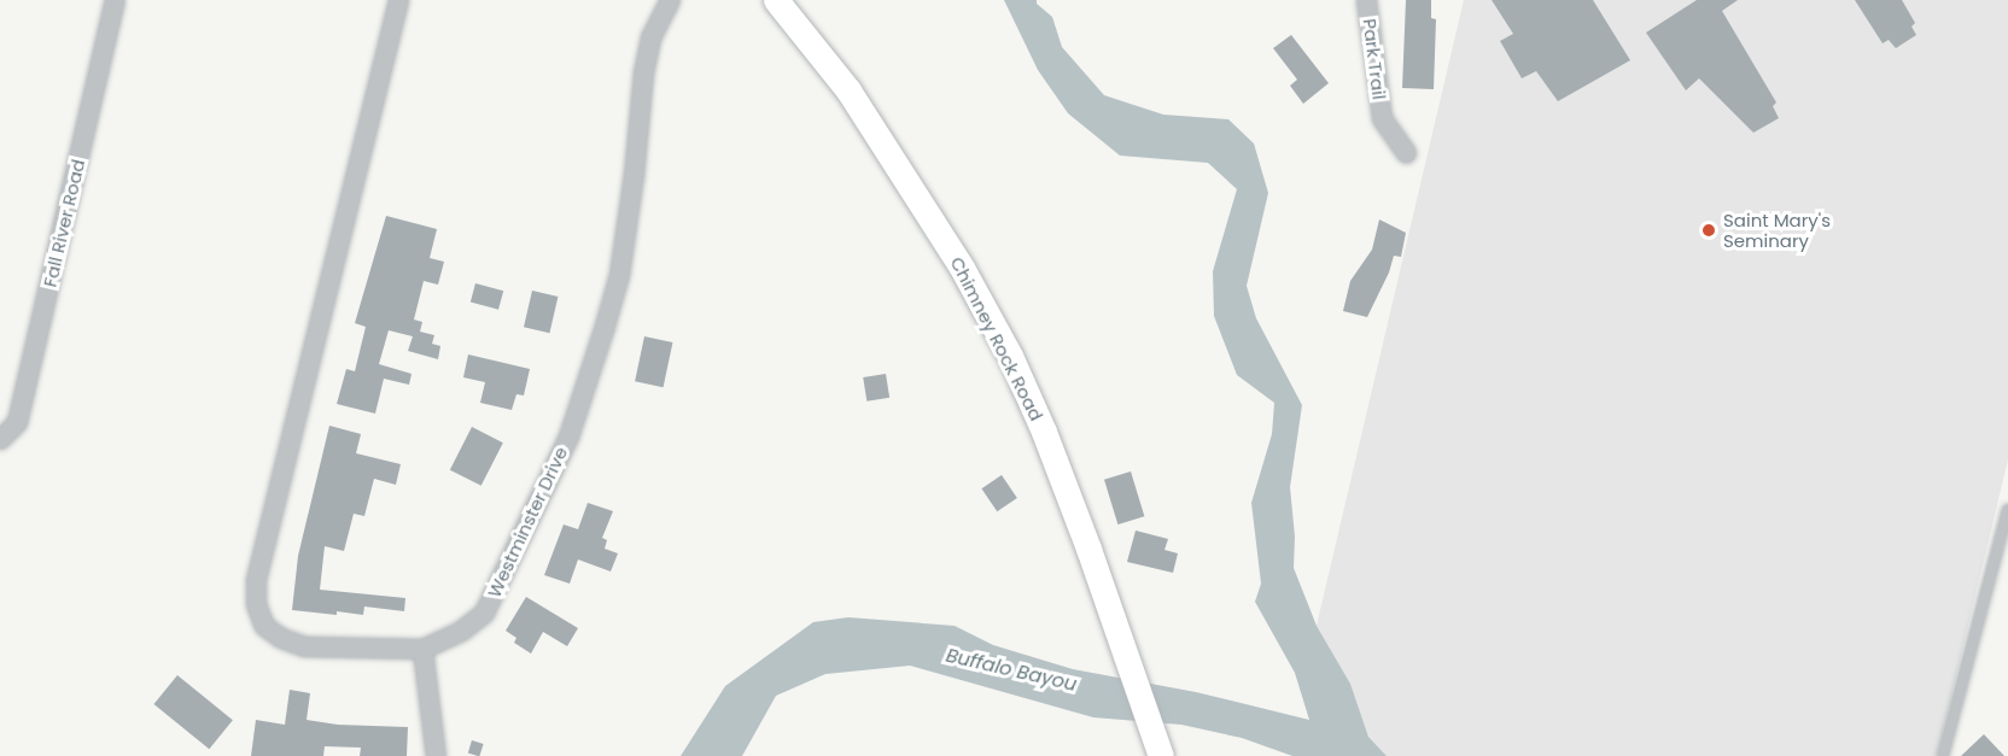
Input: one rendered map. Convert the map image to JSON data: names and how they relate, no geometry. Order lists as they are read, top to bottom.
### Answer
{
  "streets": {
    "main road": ["Chimney Rock Road"],
    "street": ["Park Trail", "Fall River Road", "Westminster Drive"]
  },
  "water": ["Buffalo Bayou"],
  "places": ["Saint Mary's Seminary"]
}
